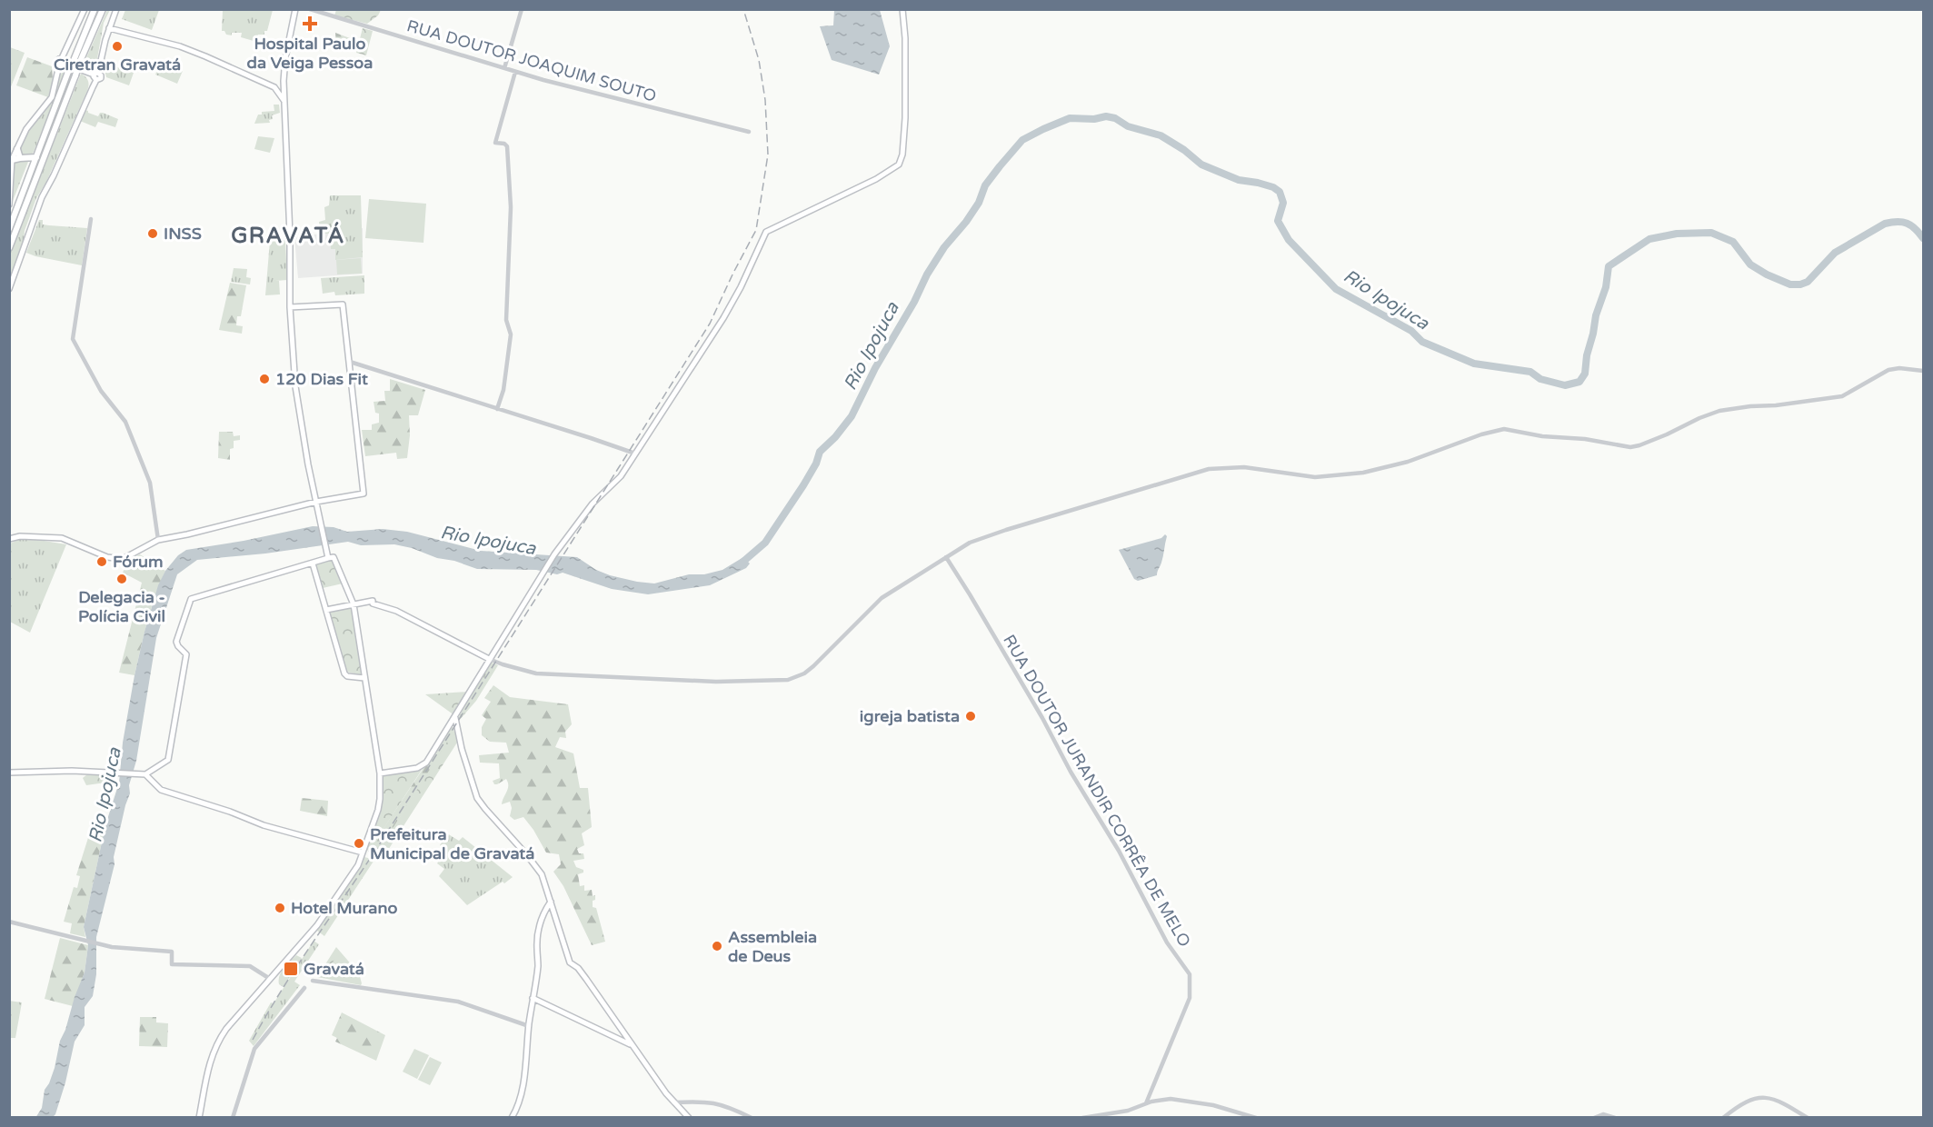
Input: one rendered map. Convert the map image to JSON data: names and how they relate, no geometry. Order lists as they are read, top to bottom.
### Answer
{
  "streets": {
    "street": ["RUA DOUTOR JOAQUIM SOUTO", "RUA DOUTOR JURANDIR CORRÊA DE MELO"]
  },
  "districts": ["GRAVATÁ"],
  "water": ["Rio Ipojuca"],
  "places": {
    "health": ["Hospital Paulo da Veiga Pessoa"],
    "other": [
      "Ciretran Gravatá",
      "INSS",
      "120 Dias Fit",
      "Fórum",
      "Delegacia - Polícia Civil",
      "igreja batista",
      "Prefeitura Municipal de Gravatá",
      "Hotel Murano",
      "Assembleia de Deus"
    ],
    "transit": ["Gravatá"]
  }
}
